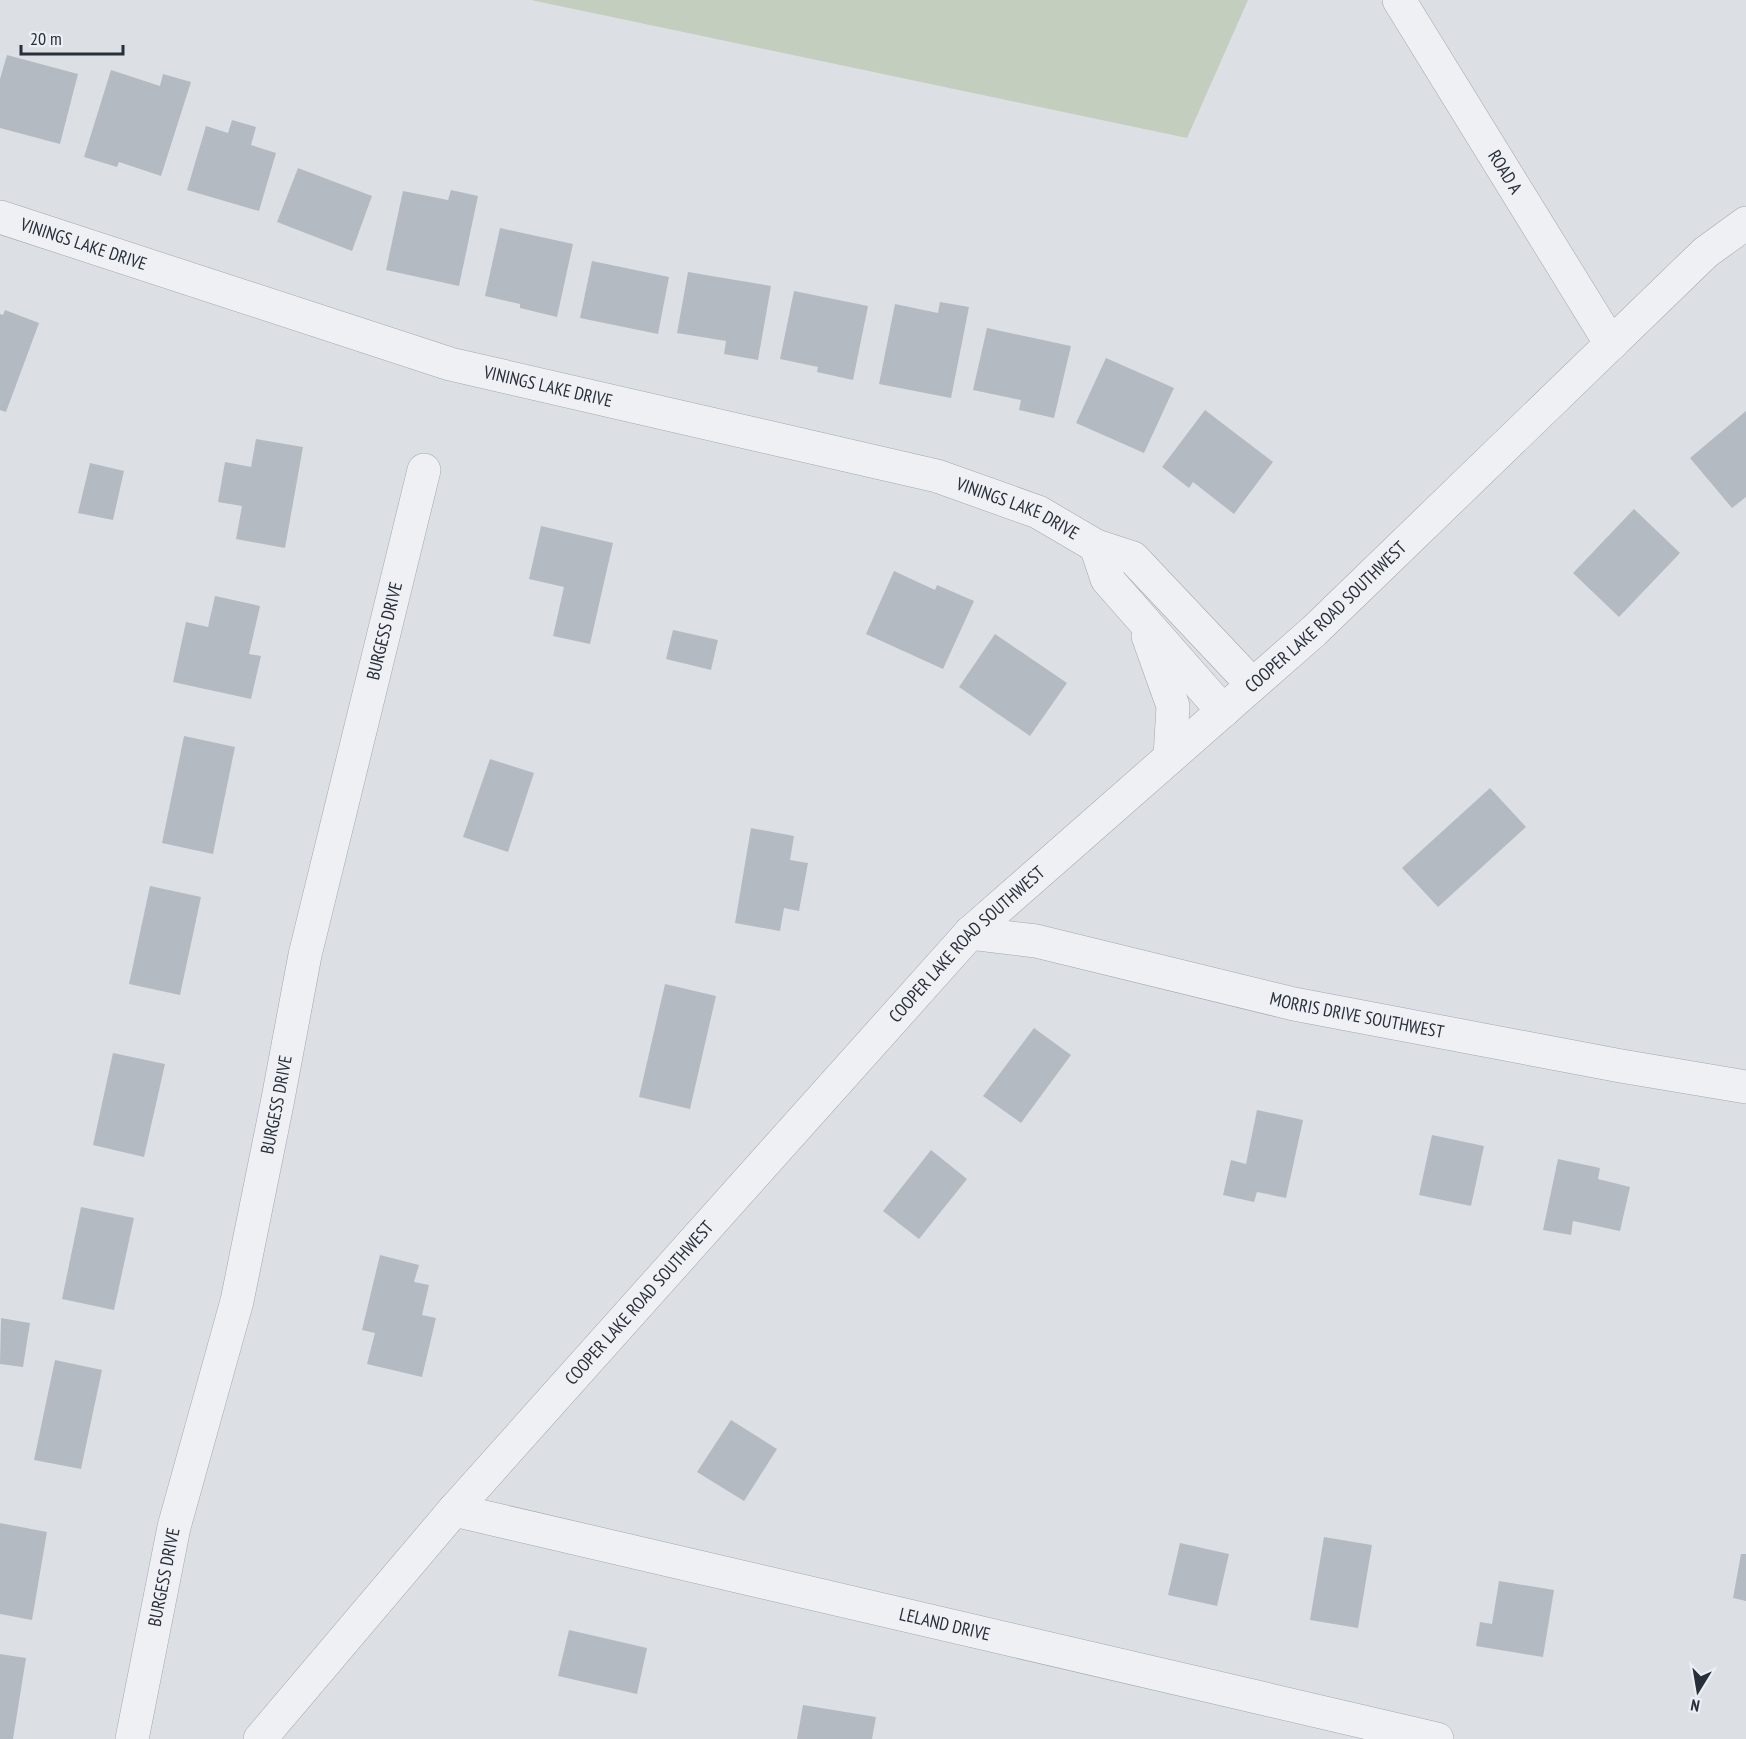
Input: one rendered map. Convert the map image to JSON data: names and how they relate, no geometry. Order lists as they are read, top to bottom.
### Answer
{
  "streets": {
    "street": [
      "ROAD A",
      "VININGS LAKE DRIVE",
      "COOPER LAKE ROAD SOUTHWEST",
      "BURGESS DRIVE",
      "MORRIS DRIVE SOUTHWEST",
      "LELAND DRIVE"
    ]
  },
  "crossings": [
    ["ROAD A", "COOPER LAKE ROAD SOUTHWEST"],
    ["VININGS LAKE DRIVE", "COOPER LAKE ROAD SOUTHWEST"],
    ["COOPER LAKE ROAD SOUTHWEST", "MORRIS DRIVE SOUTHWEST"],
    ["COOPER LAKE ROAD SOUTHWEST", "LELAND DRIVE"]
  ],
  "scale_bar": "20 m",
  "north": "bottom"
}
